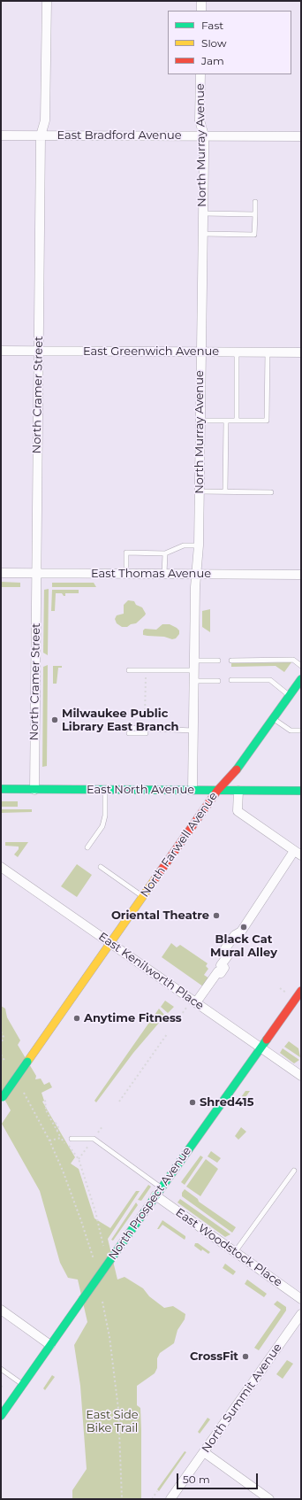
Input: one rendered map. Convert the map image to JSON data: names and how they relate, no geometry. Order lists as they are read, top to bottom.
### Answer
{
  "streets": {
    "main road": ["East North Avenue", "North Farwell Avenue", "North Prospect Avenue"],
    "street": [
      "East Bradford Avenue",
      "North Murray Avenue",
      "East Greenwich Avenue",
      "North Cramer Street",
      "East Thomas Avenue",
      "East Kenilworth Place",
      "East Woodstock Place",
      "North Summit Avenue"
    ]
  },
  "crossings": [
    ["East Bradford Avenue", "North Murray Avenue"],
    ["East Bradford Avenue", "North Cramer Street"],
    ["North Murray Avenue", "East Greenwich Avenue"],
    ["North Murray Avenue", "East Thomas Avenue"],
    ["North Murray Avenue", "East North Avenue"],
    ["East Greenwich Avenue", "North Cramer Street"],
    ["North Cramer Street", "East Thomas Avenue"],
    ["North Cramer Street", "East North Avenue"],
    ["East North Avenue", "North Farwell Avenue"],
    ["North Farwell Avenue", "East Kenilworth Place"],
    ["East Kenilworth Place", "North Prospect Avenue"],
    ["North Prospect Avenue", "East Woodstock Place"]
  ],
  "parks": ["East Side Bike Trail"],
  "places": [
    "Milwaukee Public Library East Branch",
    "Oriental Theatre",
    "Black Cat Mural Alley",
    "Anytime Fitness",
    "Shred415",
    "CrossFit"
  ],
  "legend": ["Fast", "Slow", "Jam"],
  "scale_bar": "50 m"
}
